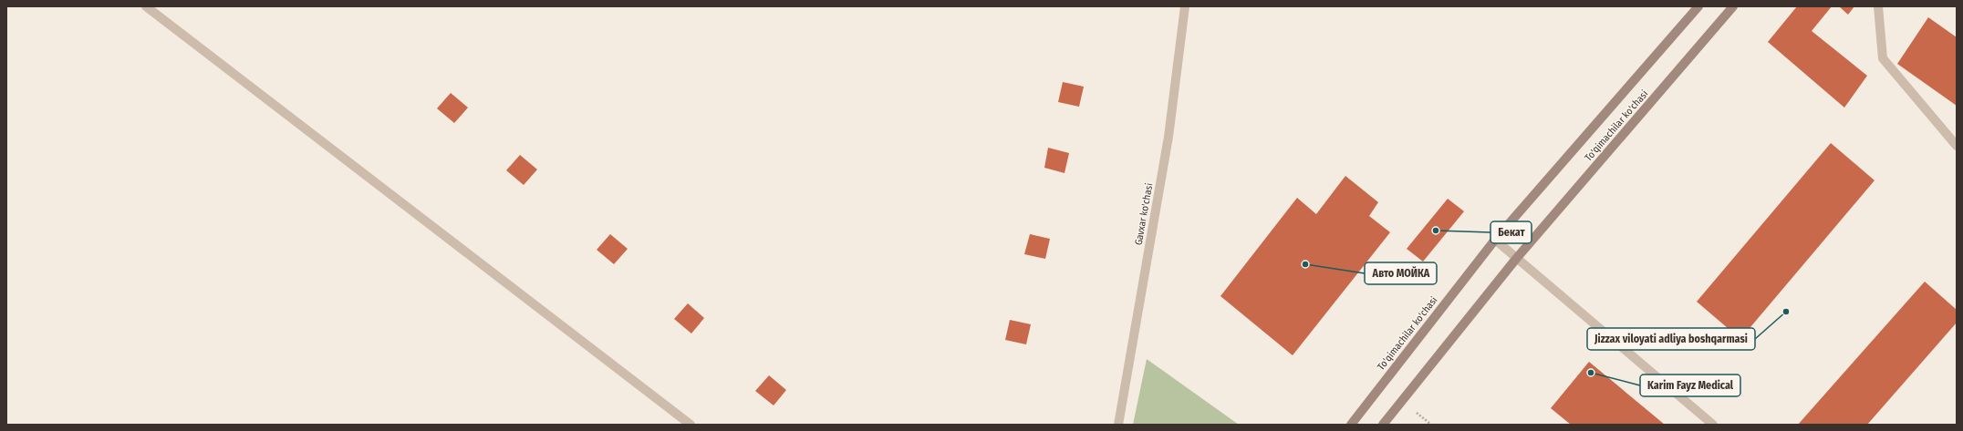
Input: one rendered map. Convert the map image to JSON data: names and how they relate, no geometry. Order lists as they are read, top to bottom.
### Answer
{
  "streets": {
    "main road": ["To'qimachilar ko'chasi"],
    "street": ["Gavxar ko'chasi"]
  },
  "places": [
    "Бекат",
    "Авто МОЙКА",
    "Jizzax viloyati adliya boshqarmasi",
    "Karim Fayz Medical"
  ]
}
